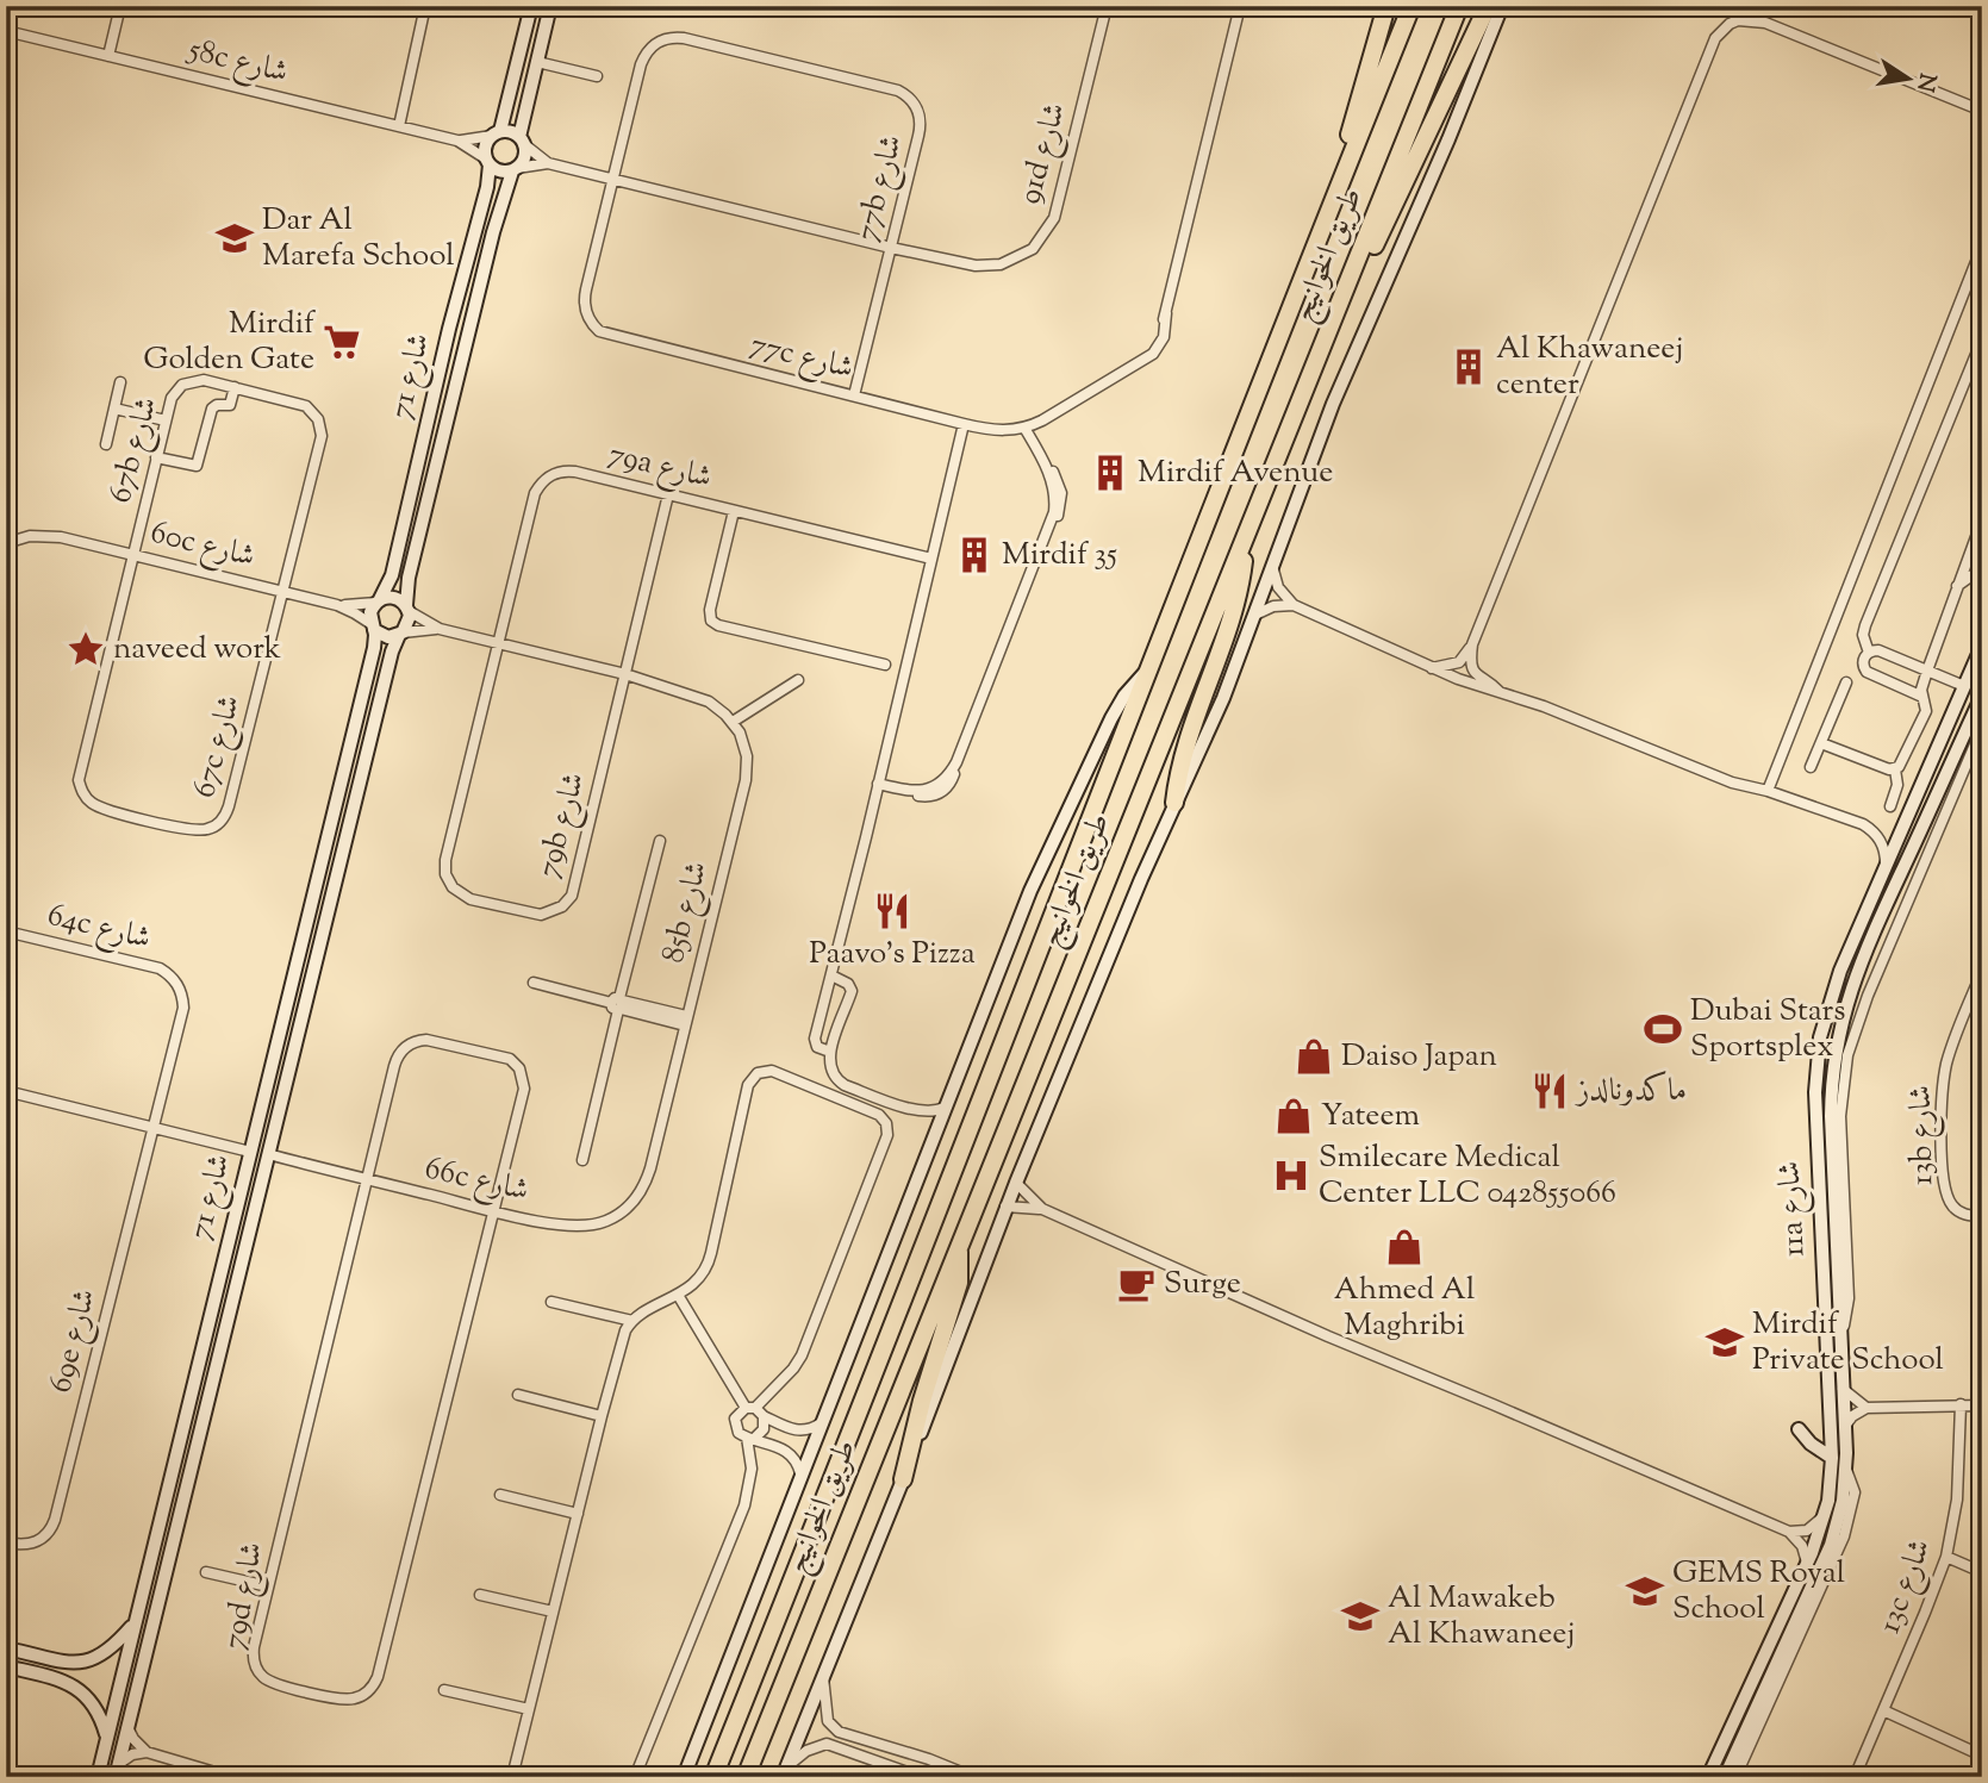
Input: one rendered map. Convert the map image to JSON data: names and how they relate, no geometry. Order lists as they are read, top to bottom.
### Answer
{
  "streets": {
    "highway": ["طريق الخوانيج"],
    "street": [
      "58c شارع",
      "91d شارع",
      "77b شارع",
      "77c شارع",
      "شارع 71",
      "67b شارع",
      "79a شارع",
      "60c شارع",
      "67c شارع",
      "79b شارع",
      "85b شارع",
      "64c شارع",
      "13b شارع",
      "66c شارع",
      "11a شارع",
      "69e شارع",
      "13c شارع",
      "79d شارع"
    ]
  },
  "crossings": [
    ["58c شارع", "شارع 71"],
    ["91d شارع", "77b شارع"],
    ["77b شارع", "77c شارع"],
    ["شارع 71", "60c شارع"],
    ["شارع 71", "66c شارع"],
    ["67b شارع", "60c شارع"],
    ["67b شارع", "67c شارع"],
    ["79a شارع", "79b شارع"],
    ["60c شارع", "67c شارع"],
    ["85b شارع", "66c شارع"],
    ["64c شارع", "69e شارع"],
    ["66c شارع", "79d شارع"]
  ],
  "places": {
    "school or university": [
      "Dar Al Marefa School",
      "Mirdif Private School",
      "GEMS Royal School",
      "Al Mawakeb Al Khawaneej"
    ],
    "supermarket": ["Mirdif Golden Gate"],
    "building": ["Al Khawaneej center", "Mirdif Avenue", "Mirdif 35"],
    "place": ["naveed work"],
    "restaurant": ["Paavo's Pizza", "ماكدونالدز"],
    "sports": ["Dubai Stars Sportsplex"],
    "shop": ["Daiso Japan", "Yateem", "Ahmed Al Maghribi"],
    "hospital": ["Smilecare Medical Center LLC 042855066"],
    "cafe": ["Surge"]
  },
  "north": "right"
}
